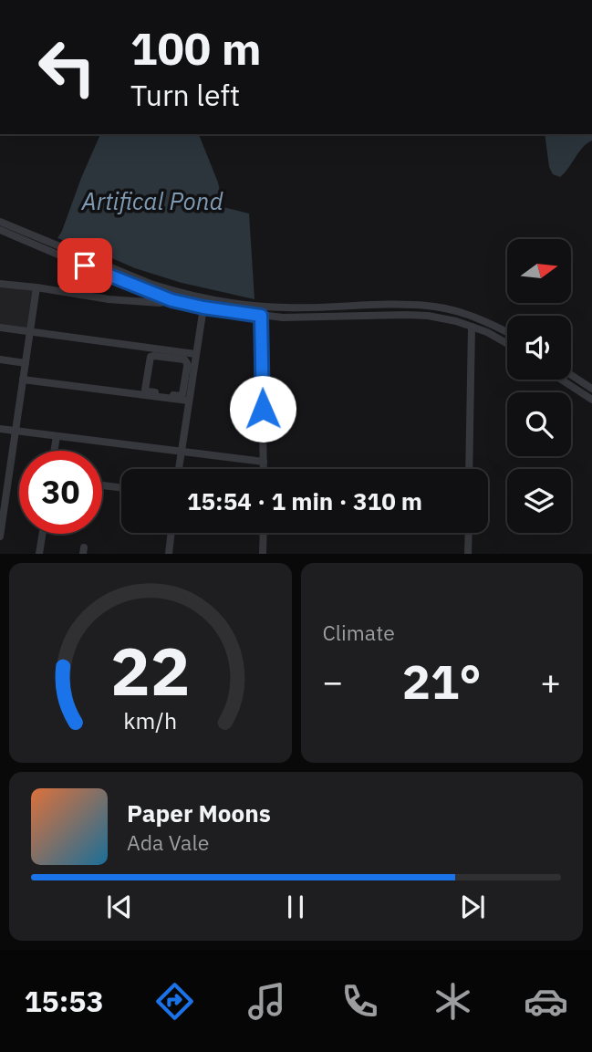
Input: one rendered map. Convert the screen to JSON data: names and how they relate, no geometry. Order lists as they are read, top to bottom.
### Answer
{
  "water": ["Artifical Pond"],
  "north": "right",
  "page": {
    "turn": ["100 m", "Turn left"],
    "limit": "30",
    "trip": "15:54 · 1 min · 310 m",
    "tile": "Climate",
    "heat": ["−", "21°", "+"],
    "song": ["Paper Moons", "Ada Vale"],
    "tabs": "15:53",
    "gauge": ["22", "km/h"]
  }
}
